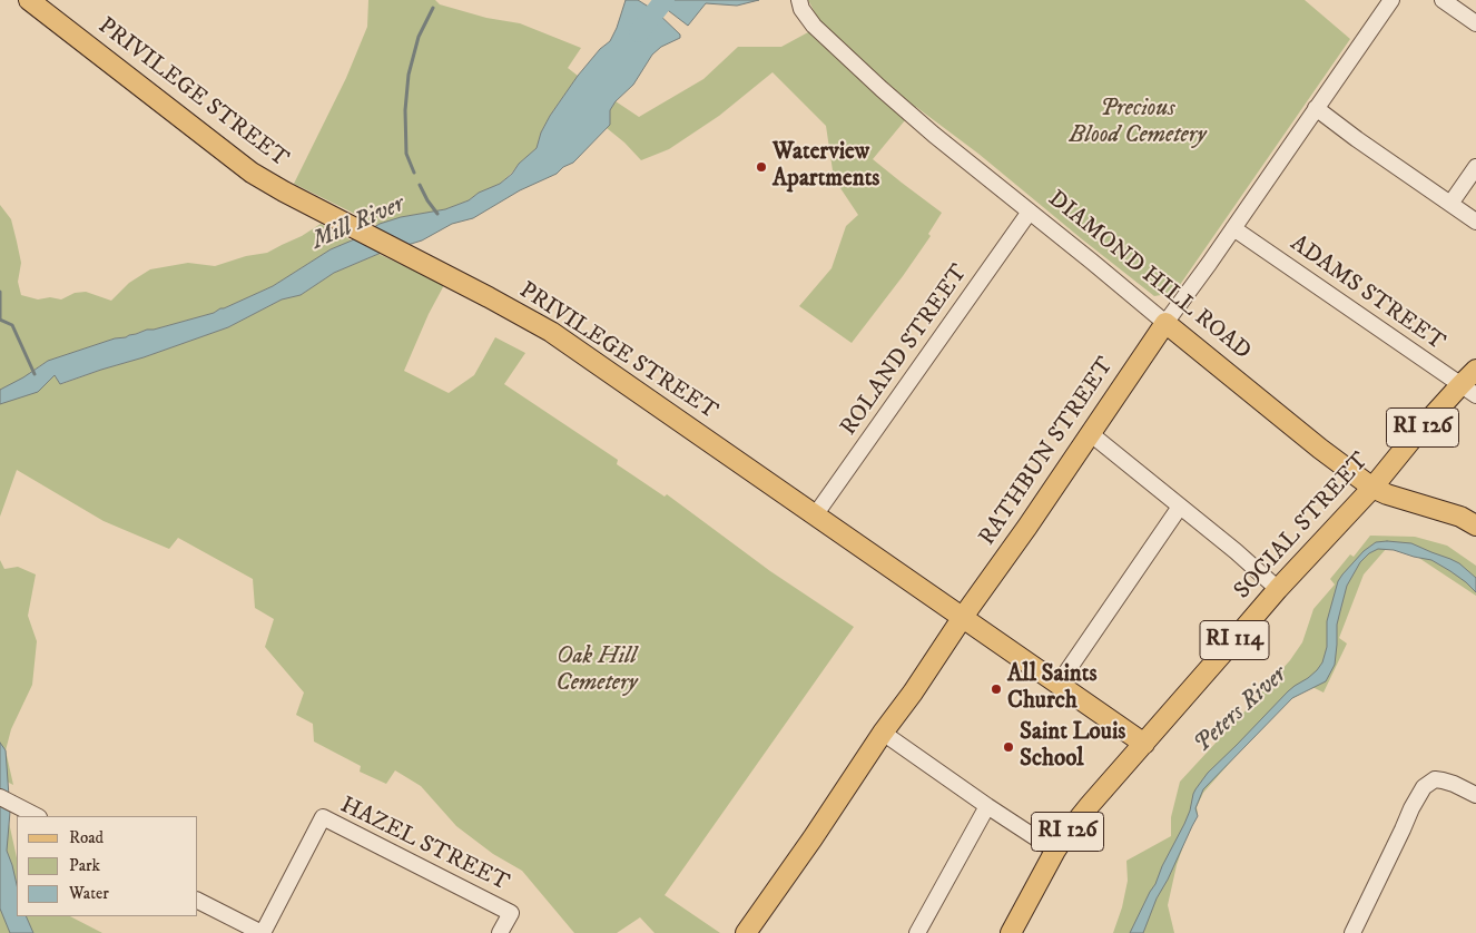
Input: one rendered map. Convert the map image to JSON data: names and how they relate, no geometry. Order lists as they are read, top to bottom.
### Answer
{
  "streets": {
    "main road": [
      "PRIVILEGE STREET",
      "DIAMOND HILL ROAD",
      "RI 126",
      "RATHBUN STREET",
      "SOCIAL STREET",
      "RI 114"
    ],
    "street": ["ADAMS STREET", "ROLAND STREET", "HAZEL STREET"]
  },
  "crossings": [
    ["PRIVILEGE STREET", "ROLAND STREET"],
    ["PRIVILEGE STREET", "RATHBUN STREET"],
    ["PRIVILEGE STREET", "SOCIAL STREET"],
    ["DIAMOND HILL ROAD", "ROLAND STREET"],
    ["DIAMOND HILL ROAD", "RATHBUN STREET"],
    ["DIAMOND HILL ROAD", "SOCIAL STREET"],
    ["ADAMS STREET", "RATHBUN STREET"],
    ["ADAMS STREET", "SOCIAL STREET"]
  ],
  "water": ["Mill River", "Peters River"],
  "parks": ["Precious Blood Cemetery", "Oak Hill Cemetery"],
  "places": ["Waterview Apartments", "All Saints Church", "Saint Louis School"],
  "legend": ["Road", "Park", "Water"]
}
